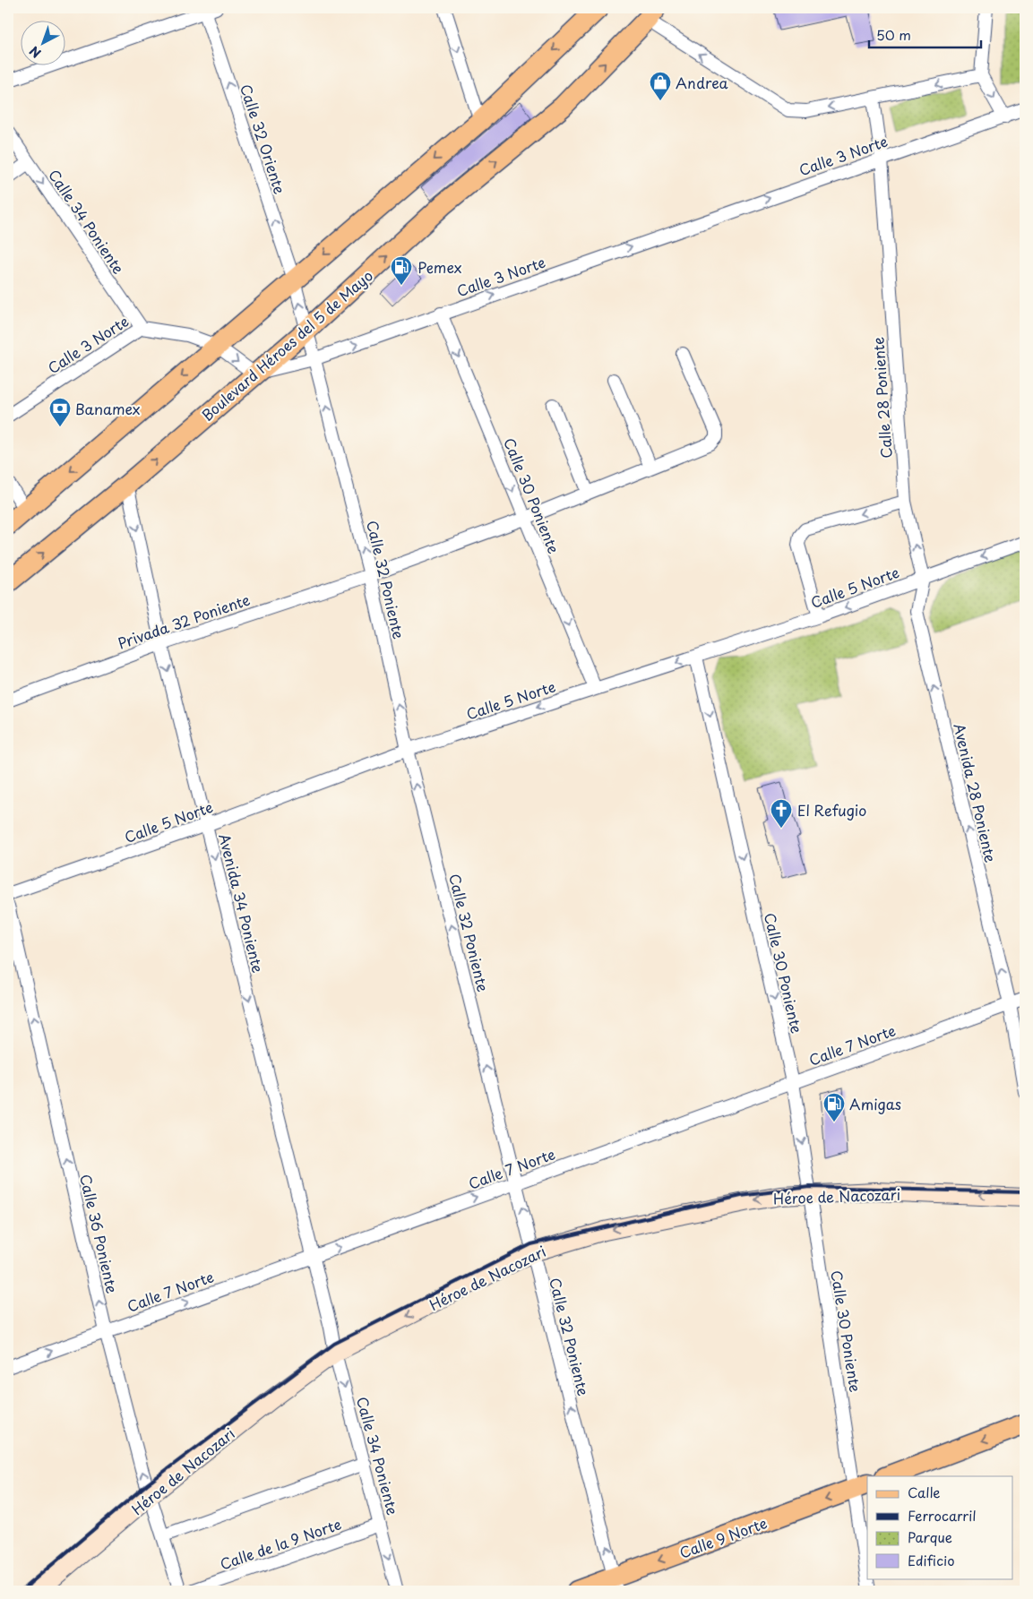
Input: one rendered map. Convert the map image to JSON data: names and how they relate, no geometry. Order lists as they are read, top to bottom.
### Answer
{
  "streets": {
    "main road": ["Boulevard Héroes del 5 de Mayo", "Calle 9 Norte"],
    "street": [
      "Calle 32 Oriente",
      "Calle 3 Norte",
      "Calle 34 Poniente",
      "Calle 28 Poniente",
      "Calle 30 Poniente",
      "Calle 32 Poniente",
      "Calle 5 Norte",
      "Privada 32 Poniente",
      "Avenida 28 Poniente",
      "Avenida 34 Poniente",
      "Calle 7 Norte",
      "Héroe de Nacozari",
      "Calle 36 Poniente",
      "Calle de la 9 Norte"
    ]
  },
  "crossings": [
    ["Calle 32 Oriente", "Calle 32 Poniente"],
    ["Calle 3 Norte", "Calle 34 Poniente"],
    ["Calle 3 Norte", "Boulevard Héroes del 5 de Mayo"],
    ["Calle 3 Norte", "Calle 28 Poniente"],
    ["Calle 3 Norte", "Calle 30 Poniente"],
    ["Calle 3 Norte", "Calle 32 Poniente"],
    ["Calle 34 Poniente", "Avenida 34 Poniente"],
    ["Calle 34 Poniente", "Héroe de Nacozari"],
    ["Calle 34 Poniente", "Calle de la 9 Norte"],
    ["Boulevard Héroes del 5 de Mayo", "Calle 32 Poniente"],
    ["Boulevard Héroes del 5 de Mayo", "Avenida 34 Poniente"],
    ["Calle 28 Poniente", "Avenida 28 Poniente"],
    ["Calle 30 Poniente", "Calle 5 Norte"],
    ["Calle 30 Poniente", "Privada 32 Poniente"],
    ["Calle 30 Poniente", "Calle 7 Norte"],
    ["Calle 30 Poniente", "Héroe de Nacozari"],
    ["Calle 30 Poniente", "Calle 9 Norte"],
    ["Calle 32 Poniente", "Calle 5 Norte"],
    ["Calle 32 Poniente", "Privada 32 Poniente"],
    ["Calle 32 Poniente", "Calle 7 Norte"],
    ["Calle 32 Poniente", "Héroe de Nacozari"],
    ["Calle 32 Poniente", "Calle 9 Norte"],
    ["Calle 5 Norte", "Avenida 28 Poniente"],
    ["Calle 5 Norte", "Avenida 34 Poniente"],
    ["Privada 32 Poniente", "Avenida 34 Poniente"],
    ["Avenida 28 Poniente", "Calle 7 Norte"],
    ["Avenida 34 Poniente", "Calle 7 Norte"],
    ["Calle 7 Norte", "Calle 36 Poniente"],
    ["Héroe de Nacozari", "Calle 36 Poniente"]
  ],
  "one_way": [
    "Calle 32 Oriente",
    "Calle 3 Norte",
    "Calle 34 Poniente",
    "Calle 30 Poniente",
    "Calle 32 Poniente",
    "Calle 5 Norte",
    "Avenida 28 Poniente",
    "Avenida 34 Poniente",
    "Calle 7 Norte",
    "Héroe de Nacozari",
    "Calle 36 Poniente",
    "Calle 9 Norte"
  ],
  "places": {
    "shop": ["Andrea"],
    "fuel station": ["Pemex", "Amigas"],
    "bank": ["Banamex"],
    "church": ["El Refugio"]
  },
  "legend": [
    "Calle",
    "Ferrocarril",
    "Parque",
    "Edificio"
  ],
  "scale_bar": "50 m",
  "north": "bottom left"
}
